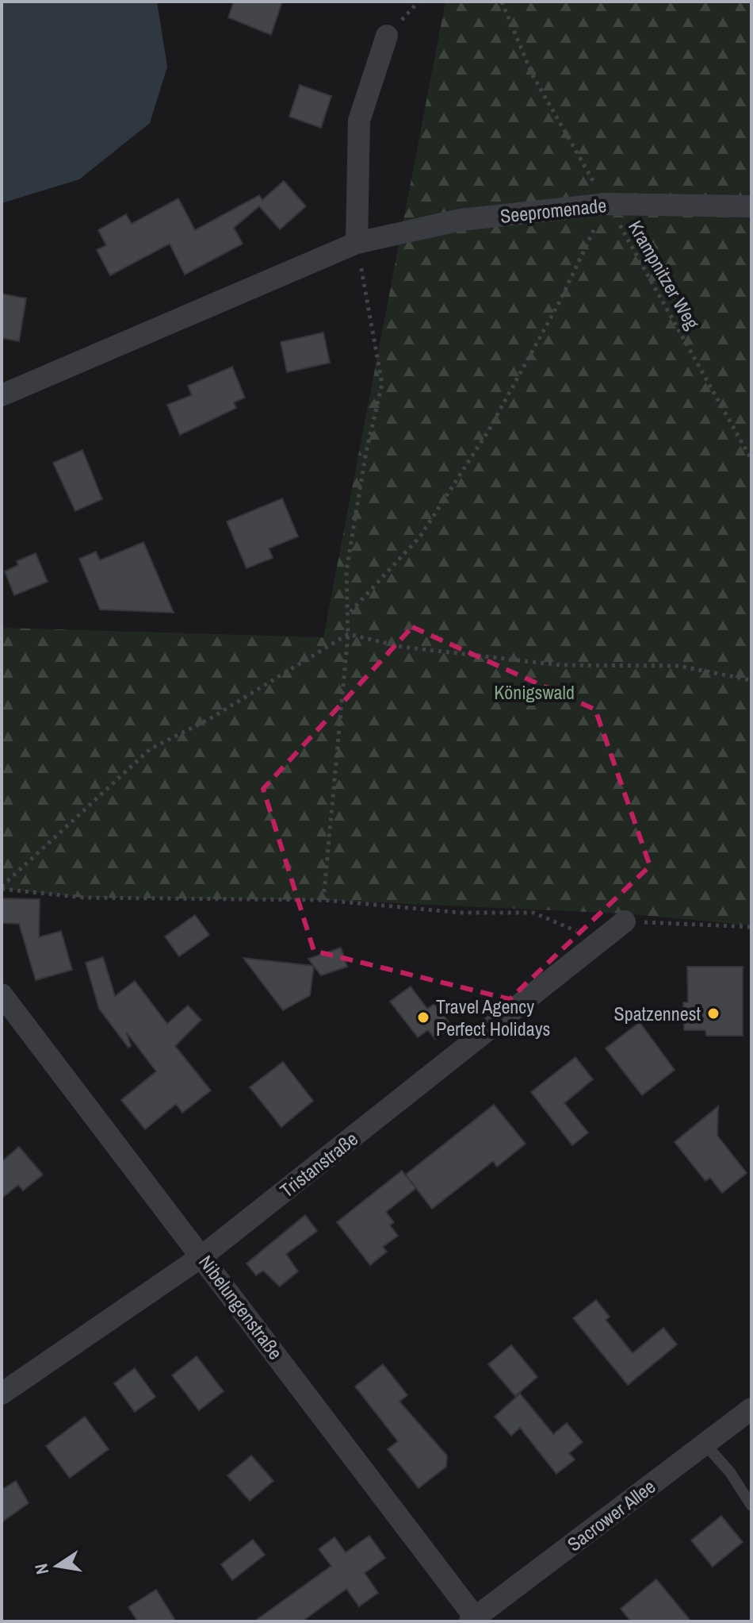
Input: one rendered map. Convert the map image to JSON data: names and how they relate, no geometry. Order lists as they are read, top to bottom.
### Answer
{
  "streets": {
    "street": [
      "Seepromenade",
      "Tristanstraße",
      "Nibelungenstraße",
      "Sacrower Allee"
    ],
    "path": ["Krampnitzer Weg"]
  },
  "crossings": [
    ["Seepromenade", "Krampnitzer Weg"],
    ["Tristanstraße", "Nibelungenstraße"],
    ["Nibelungenstraße", "Sacrower Allee"]
  ],
  "parks": ["Königswald"],
  "places": ["Spatzennest", "Travel Agency Perfect Holidays"],
  "north": "left"
}
